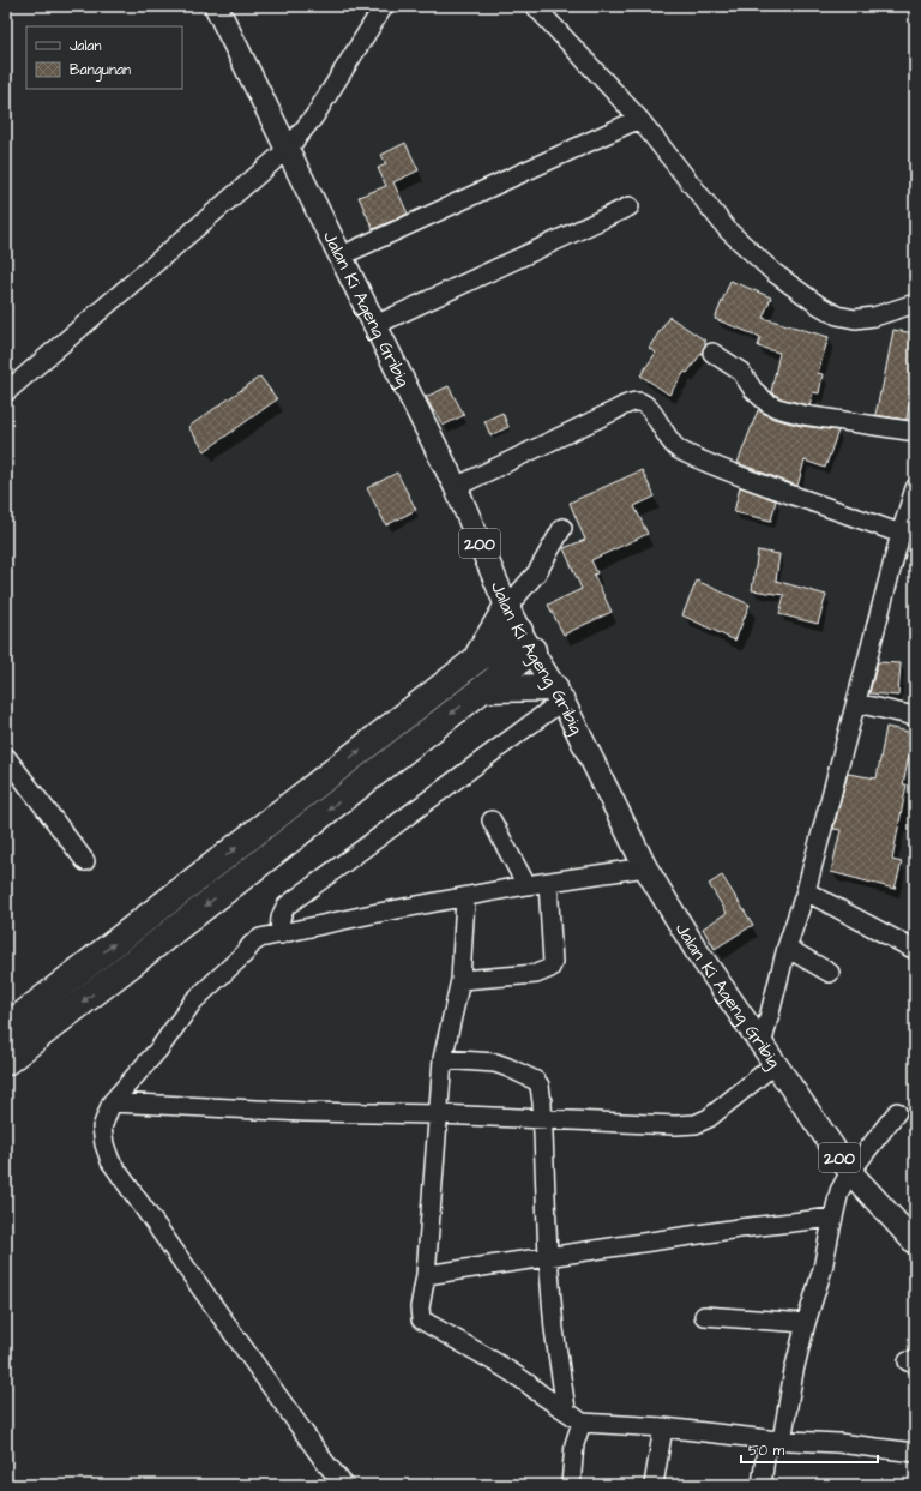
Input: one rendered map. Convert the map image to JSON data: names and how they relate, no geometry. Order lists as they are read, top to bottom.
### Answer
{
  "streets": {
    "main road": ["Jalan Ki Ageng Gribig", "200"]
  },
  "legend": ["Jalan", "Bangunan"],
  "scale_bar": "50 m"
}
